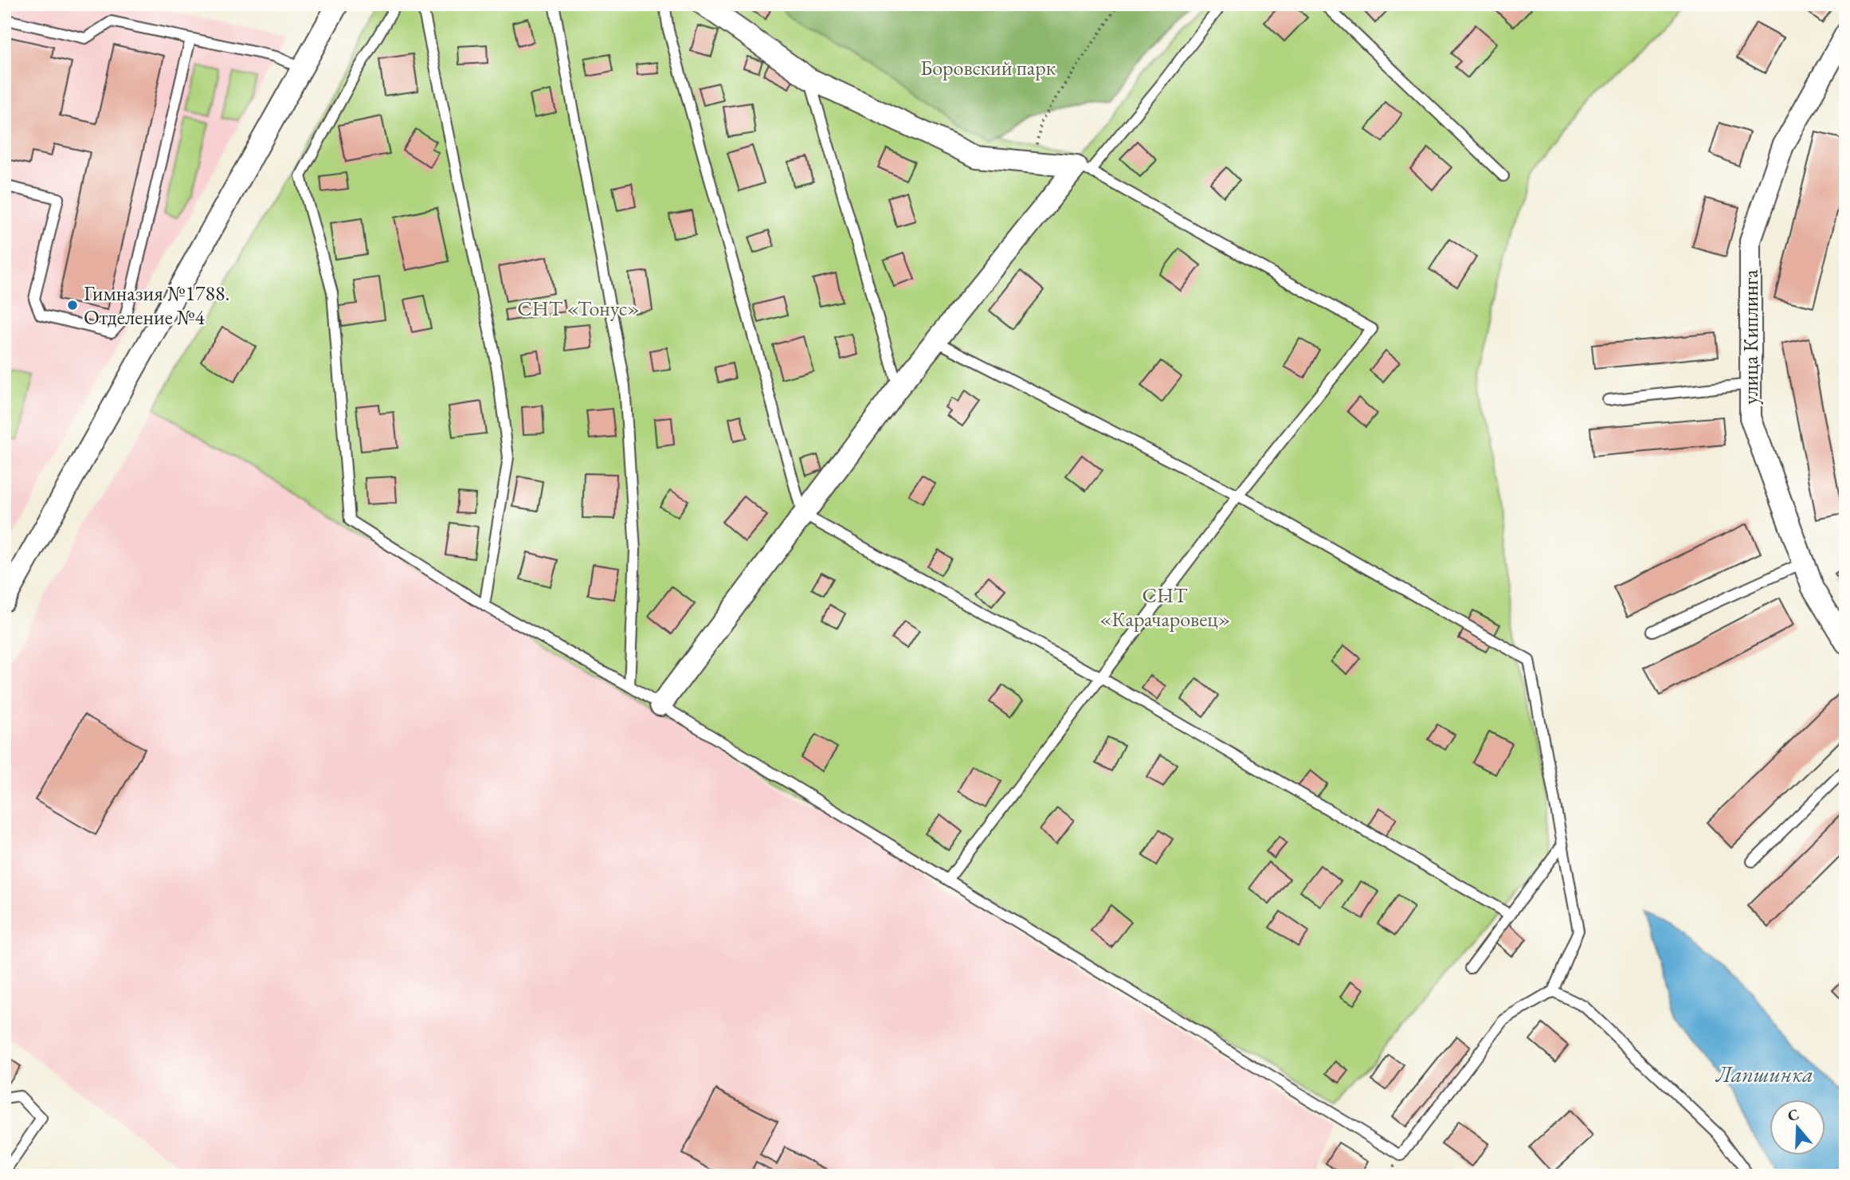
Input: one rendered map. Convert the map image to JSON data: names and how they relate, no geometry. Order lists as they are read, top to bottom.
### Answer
{
  "streets": {
    "street": ["улица Киплинга"]
  },
  "water": ["Лапшинка"],
  "parks": ["Боровский парк", "СНТ «Тонус»", "СНТ «Карачаровец»"],
  "places": ["Гимназия №1788. Отделение №4"],
  "north": "top"
}
